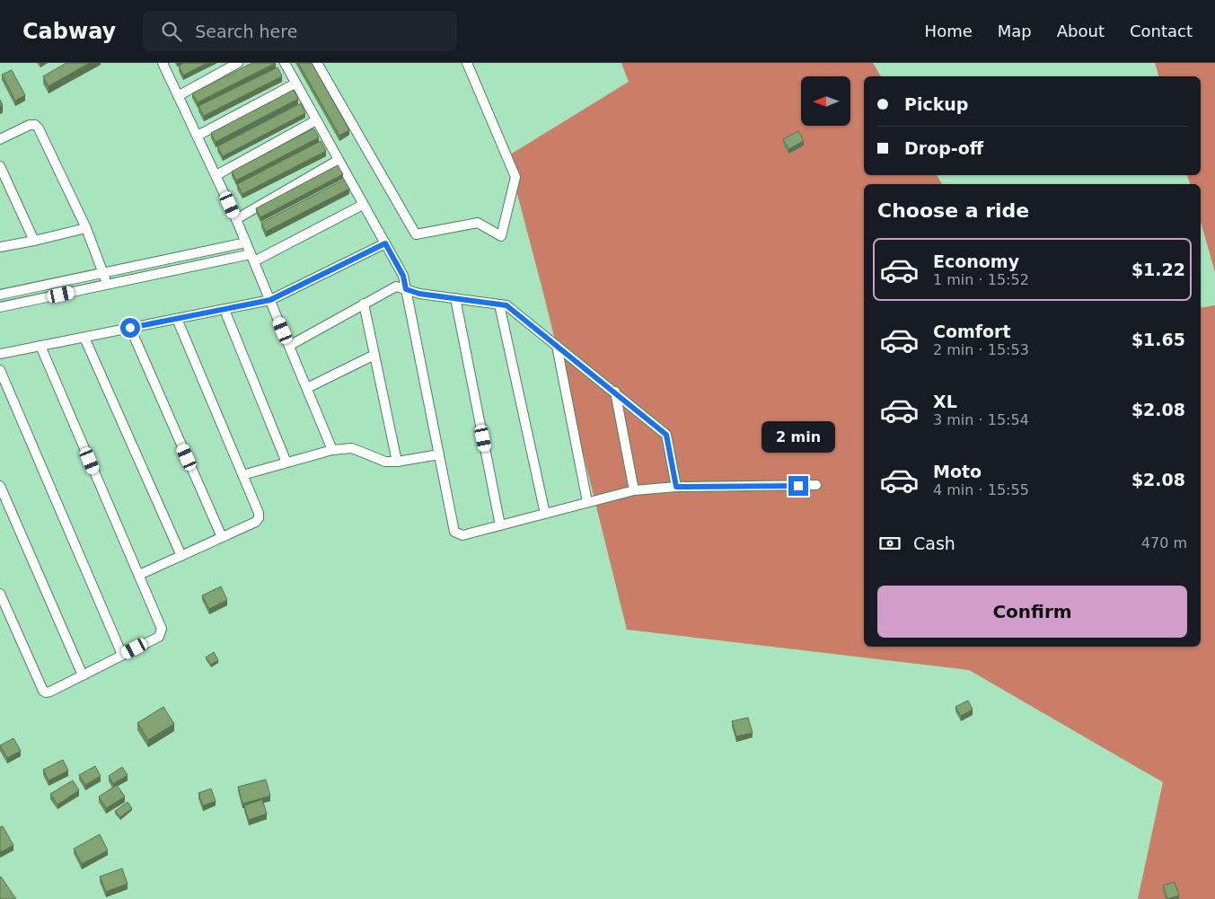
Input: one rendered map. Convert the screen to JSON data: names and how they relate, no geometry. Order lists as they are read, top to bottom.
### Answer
{
  "north": "left",
  "page": {
    "header": "Cabway",
    "search": "Search here",
    "nav": [
      "Home",
      "Map",
      "About",
      "Contact"
    ],
    "banner": ["Pickup", "Drop-off"],
    "heading": "Choose a ride",
    "list": [
      {
        "name": "Economy",
        "note": "1 min · 15:52",
        "value": "$1.22"
      },
      {
        "name": "Comfort",
        "note": "2 min · 15:53",
        "value": "$1.65"
      },
      {
        "name": "XL",
        "note": "3 min · 15:54",
        "value": "$2.08"
      },
      {
        "name": "Moto",
        "note": "4 min · 15:55",
        "value": "$2.08"
      }
    ],
    "bubble": "2 min",
    "pay": ["Cash", "470 m"],
    "buttons": "Confirm"
  }
}
